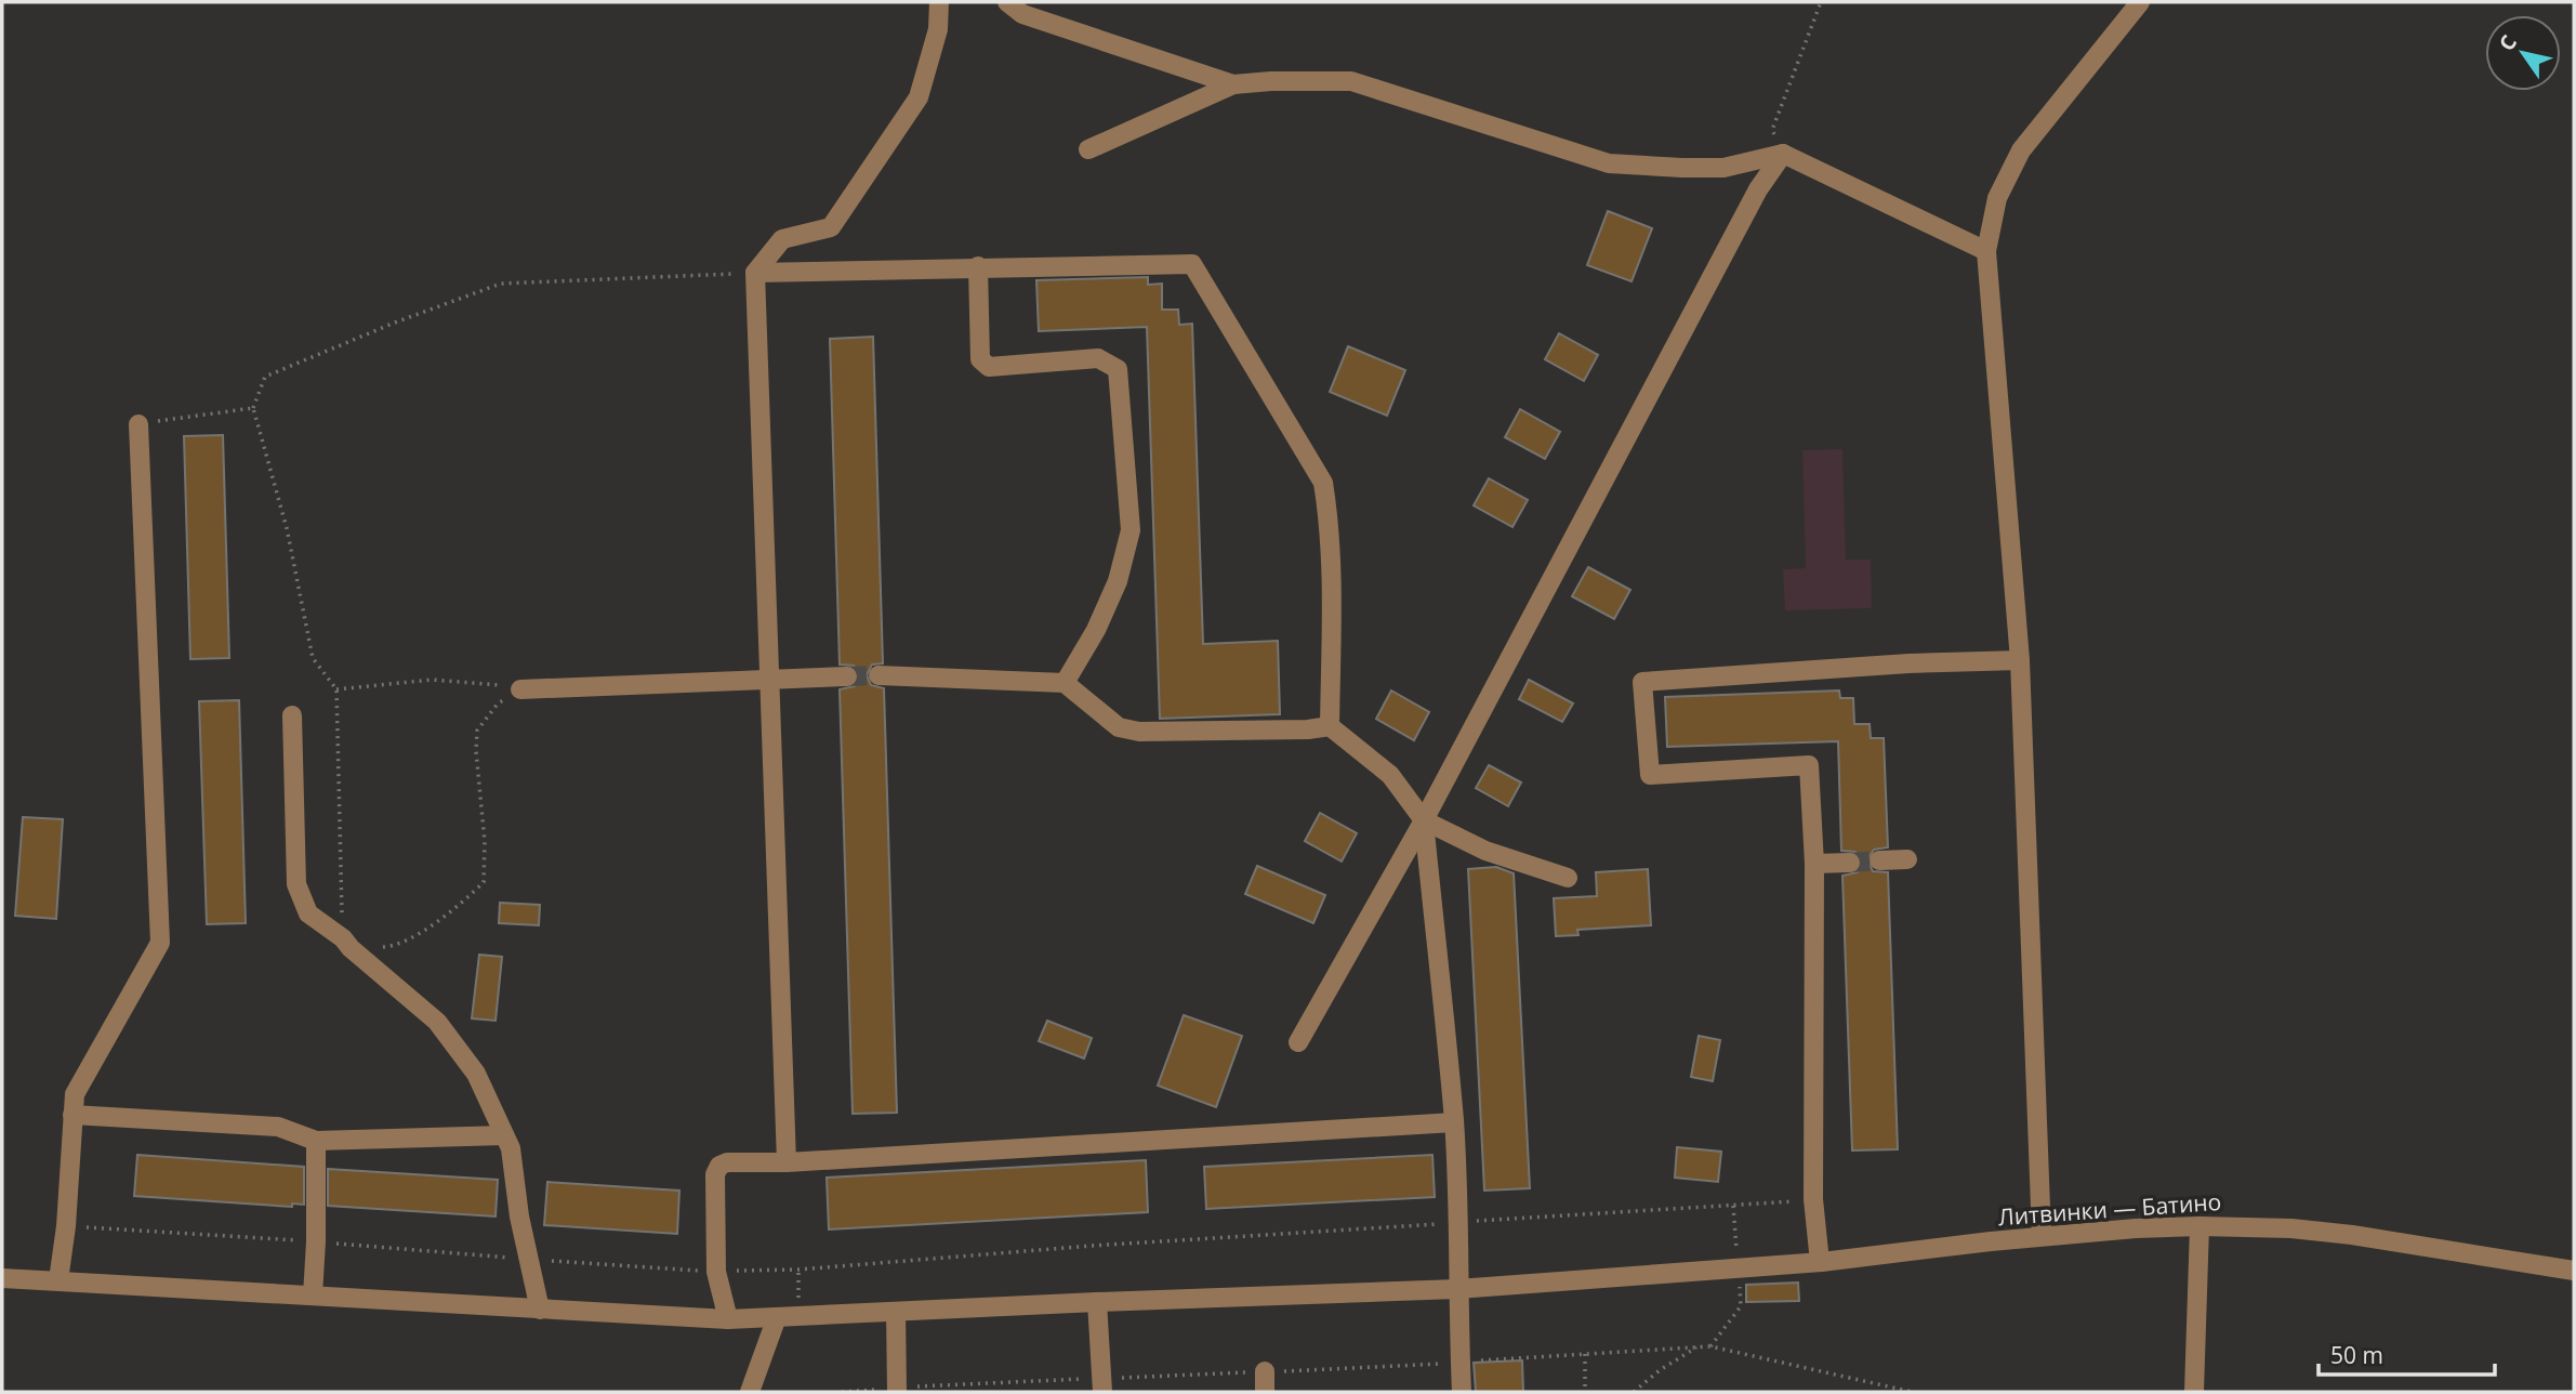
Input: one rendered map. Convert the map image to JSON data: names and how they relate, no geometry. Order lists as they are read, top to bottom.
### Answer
{
  "streets": {
    "street": ["Литвинки — Батино"]
  },
  "scale_bar": "50 m",
  "north": "top left"
}
